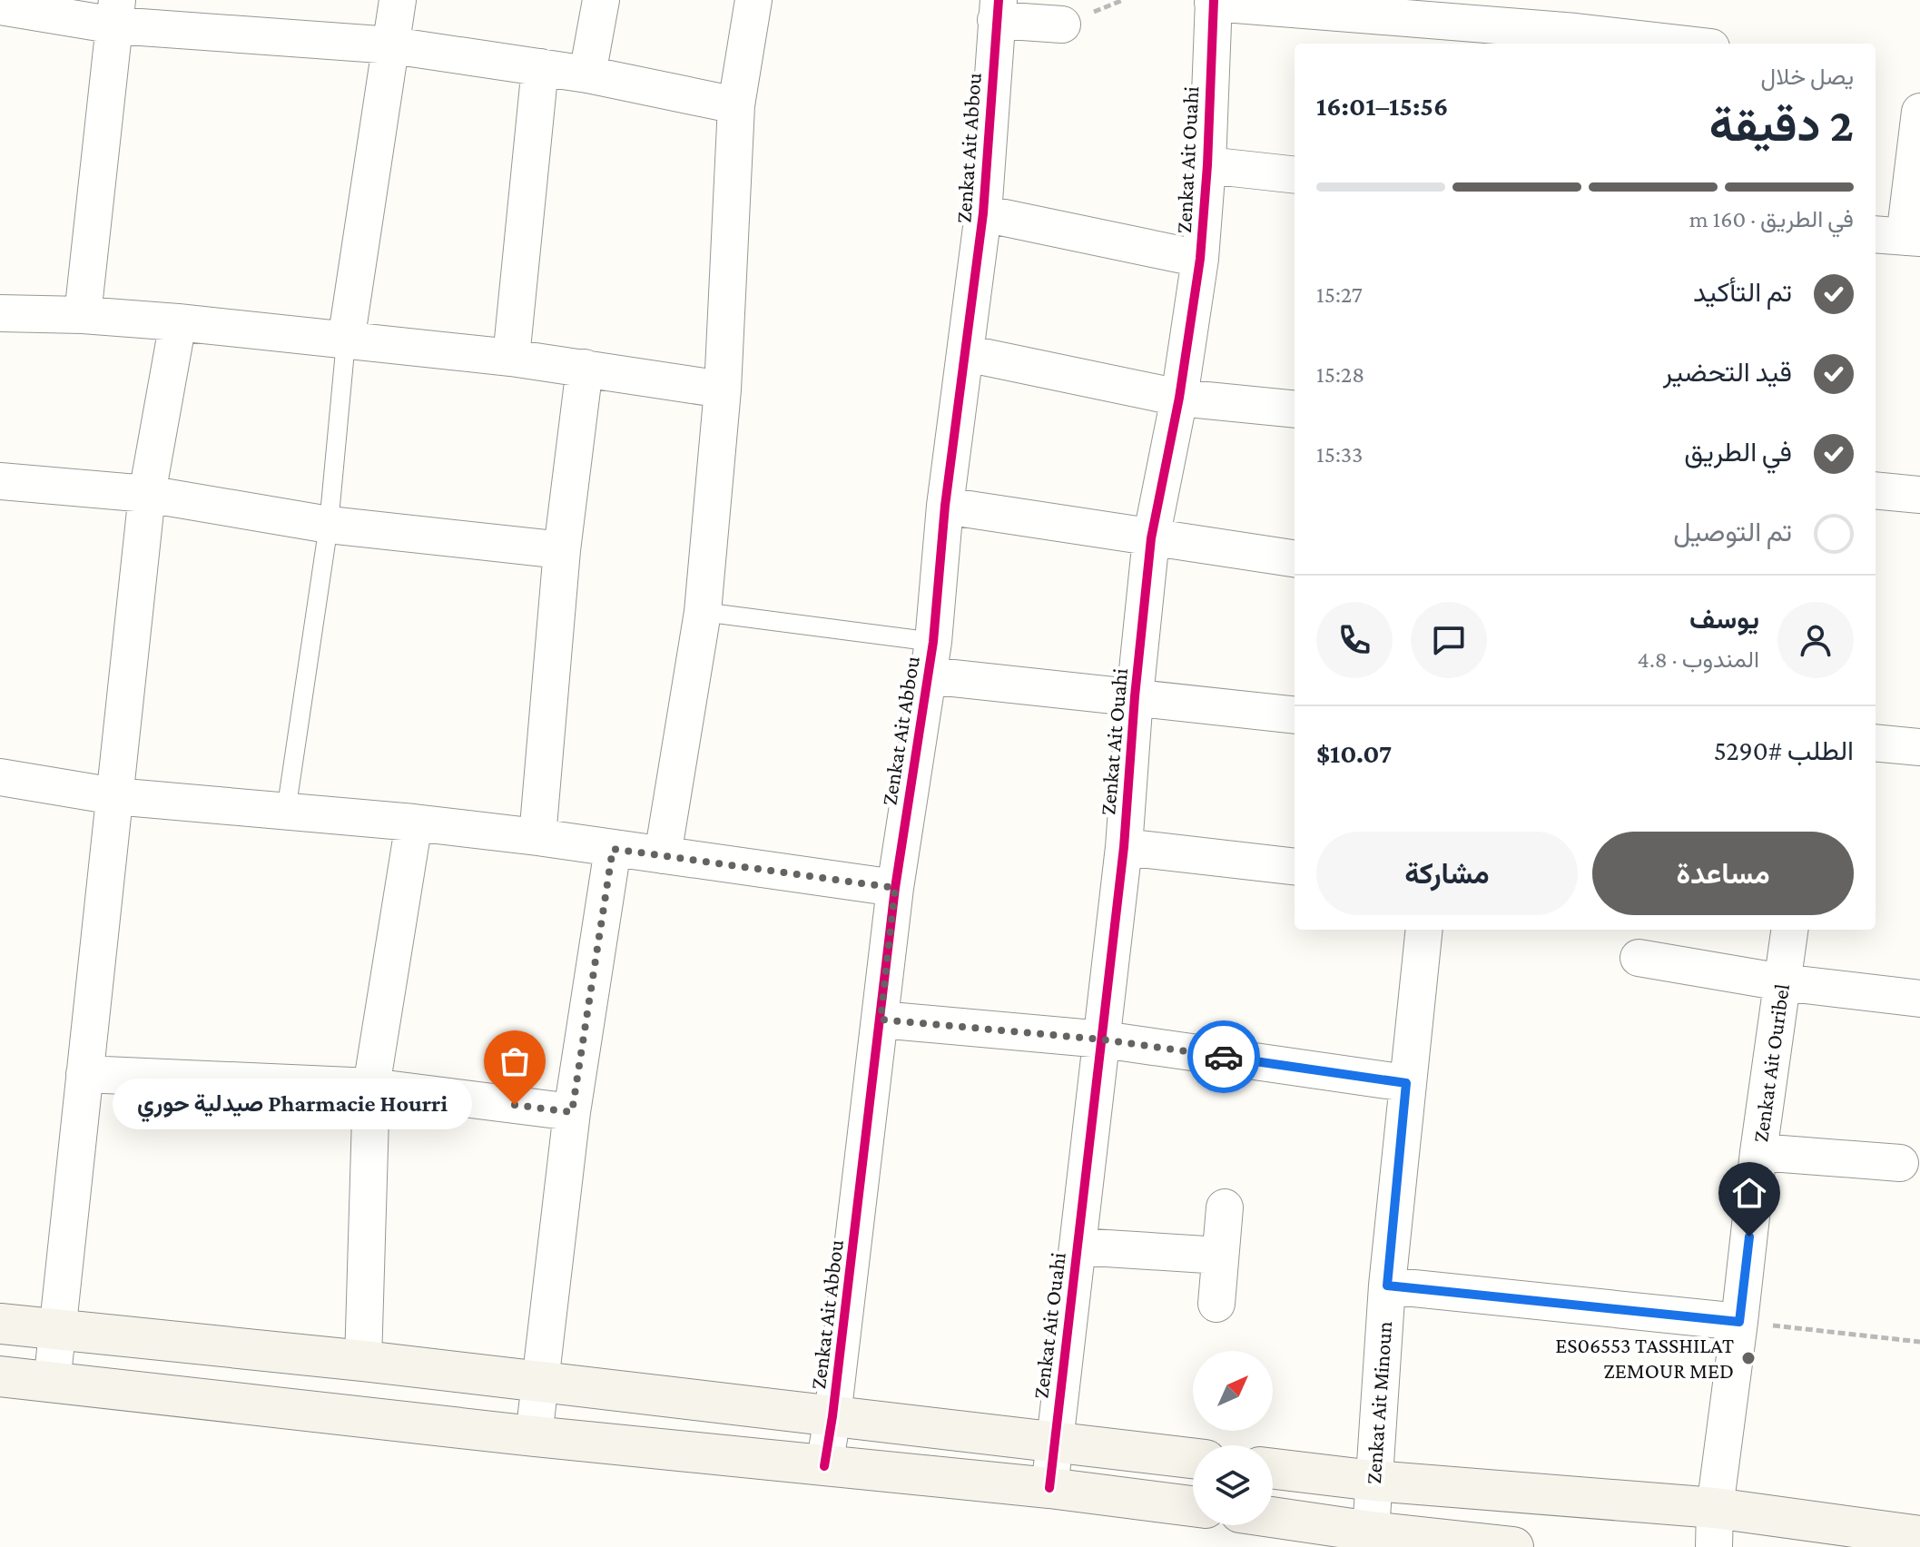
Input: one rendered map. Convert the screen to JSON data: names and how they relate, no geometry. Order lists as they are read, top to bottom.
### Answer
{
  "streets": {
    "street": [
      "Zenkat Ait Abbou",
      "Zenkat Ait Ouahi",
      "Zenkat Ait Ouribel",
      "Zenkat Ait Minoun"
    ]
  },
  "places": ["Pharmacie Hourri صيدلية حوري", "ES06553 TASSHILAT ZEMOUR MED"],
  "north": "top right",
  "page": {
    "heading": ["2 دقيقة", "يصل خلال", "15:56–16:01"],
    "panel": [
      "يوسف",
      "المندوب · 4.8",
      "الطلب #5290",
      "$10.07"
    ],
    "bar": "في الطريق · 160 m",
    "list": [
      ["تم التأكيد", "15:27"],
      ["قيد التحضير", "15:28"],
      ["في الطريق", "15:33"],
      "تم التوصيل"
    ],
    "buttons": ["مساعدة", "مشاركة"],
    "bubble": "Pharmacie Hourri صيدلية حوري"
  }
}
